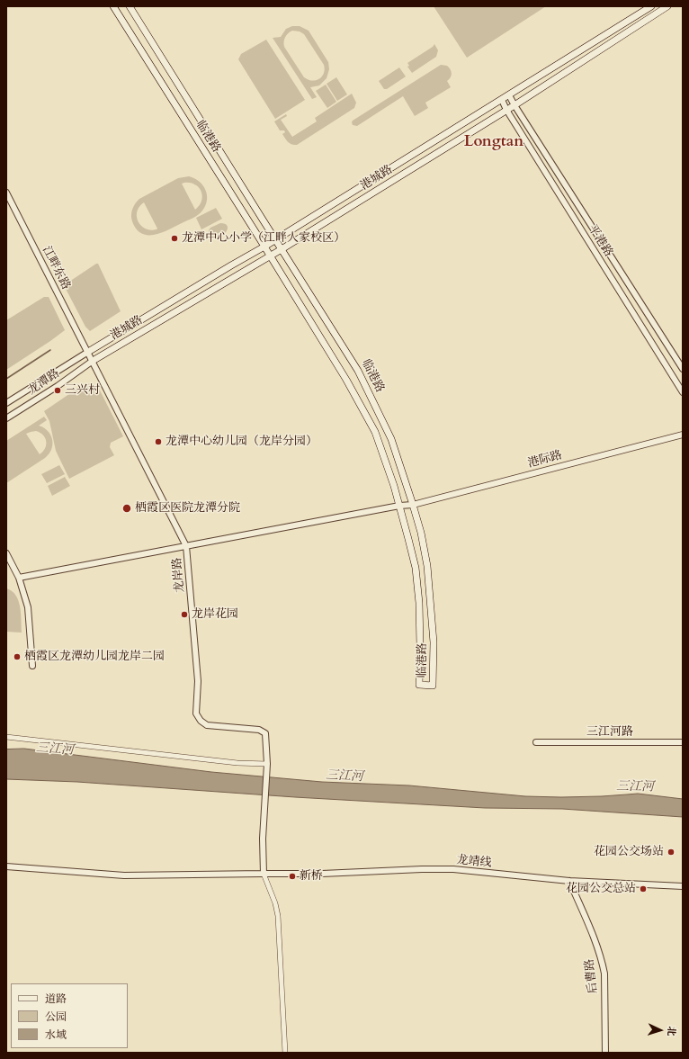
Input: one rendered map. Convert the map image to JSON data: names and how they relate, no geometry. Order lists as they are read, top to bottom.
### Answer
{
  "streets": {
    "main road": ["临港路", "港城路"],
    "street": [
      "平港路",
      "江畔东路",
      "龙潭路",
      "港际路",
      "龙岸路",
      "三江河路",
      "龙靖线",
      "后曹路"
    ]
  },
  "crossings": [
    ["临港路", "港城路"],
    ["临港路", "港际路"],
    ["港城路", "平港路"],
    ["港城路", "江畔东路"],
    ["港城路", "龙潭路"],
    ["港城路", "龙岸路"],
    ["江畔东路", "龙潭路"],
    ["江畔东路", "龙岸路"],
    ["龙潭路", "龙岸路"],
    ["港际路", "龙岸路"],
    ["龙靖线", "后曹路"]
  ],
  "districts": ["Longtan"],
  "water": ["三江河"],
  "places": [
    "龙潭中心小学（江畔人家校区）",
    "三兴村",
    "龙潭中心幼儿园（龙岸分园）",
    "栖霞区医院龙潭分院",
    "龙岸花园",
    "栖霞区龙潭幼儿园龙岸二园",
    "花园公交场站",
    "新桥",
    "花园公交总站"
  ],
  "legend": ["道路", "公园", "水域"],
  "north": "right"
}
